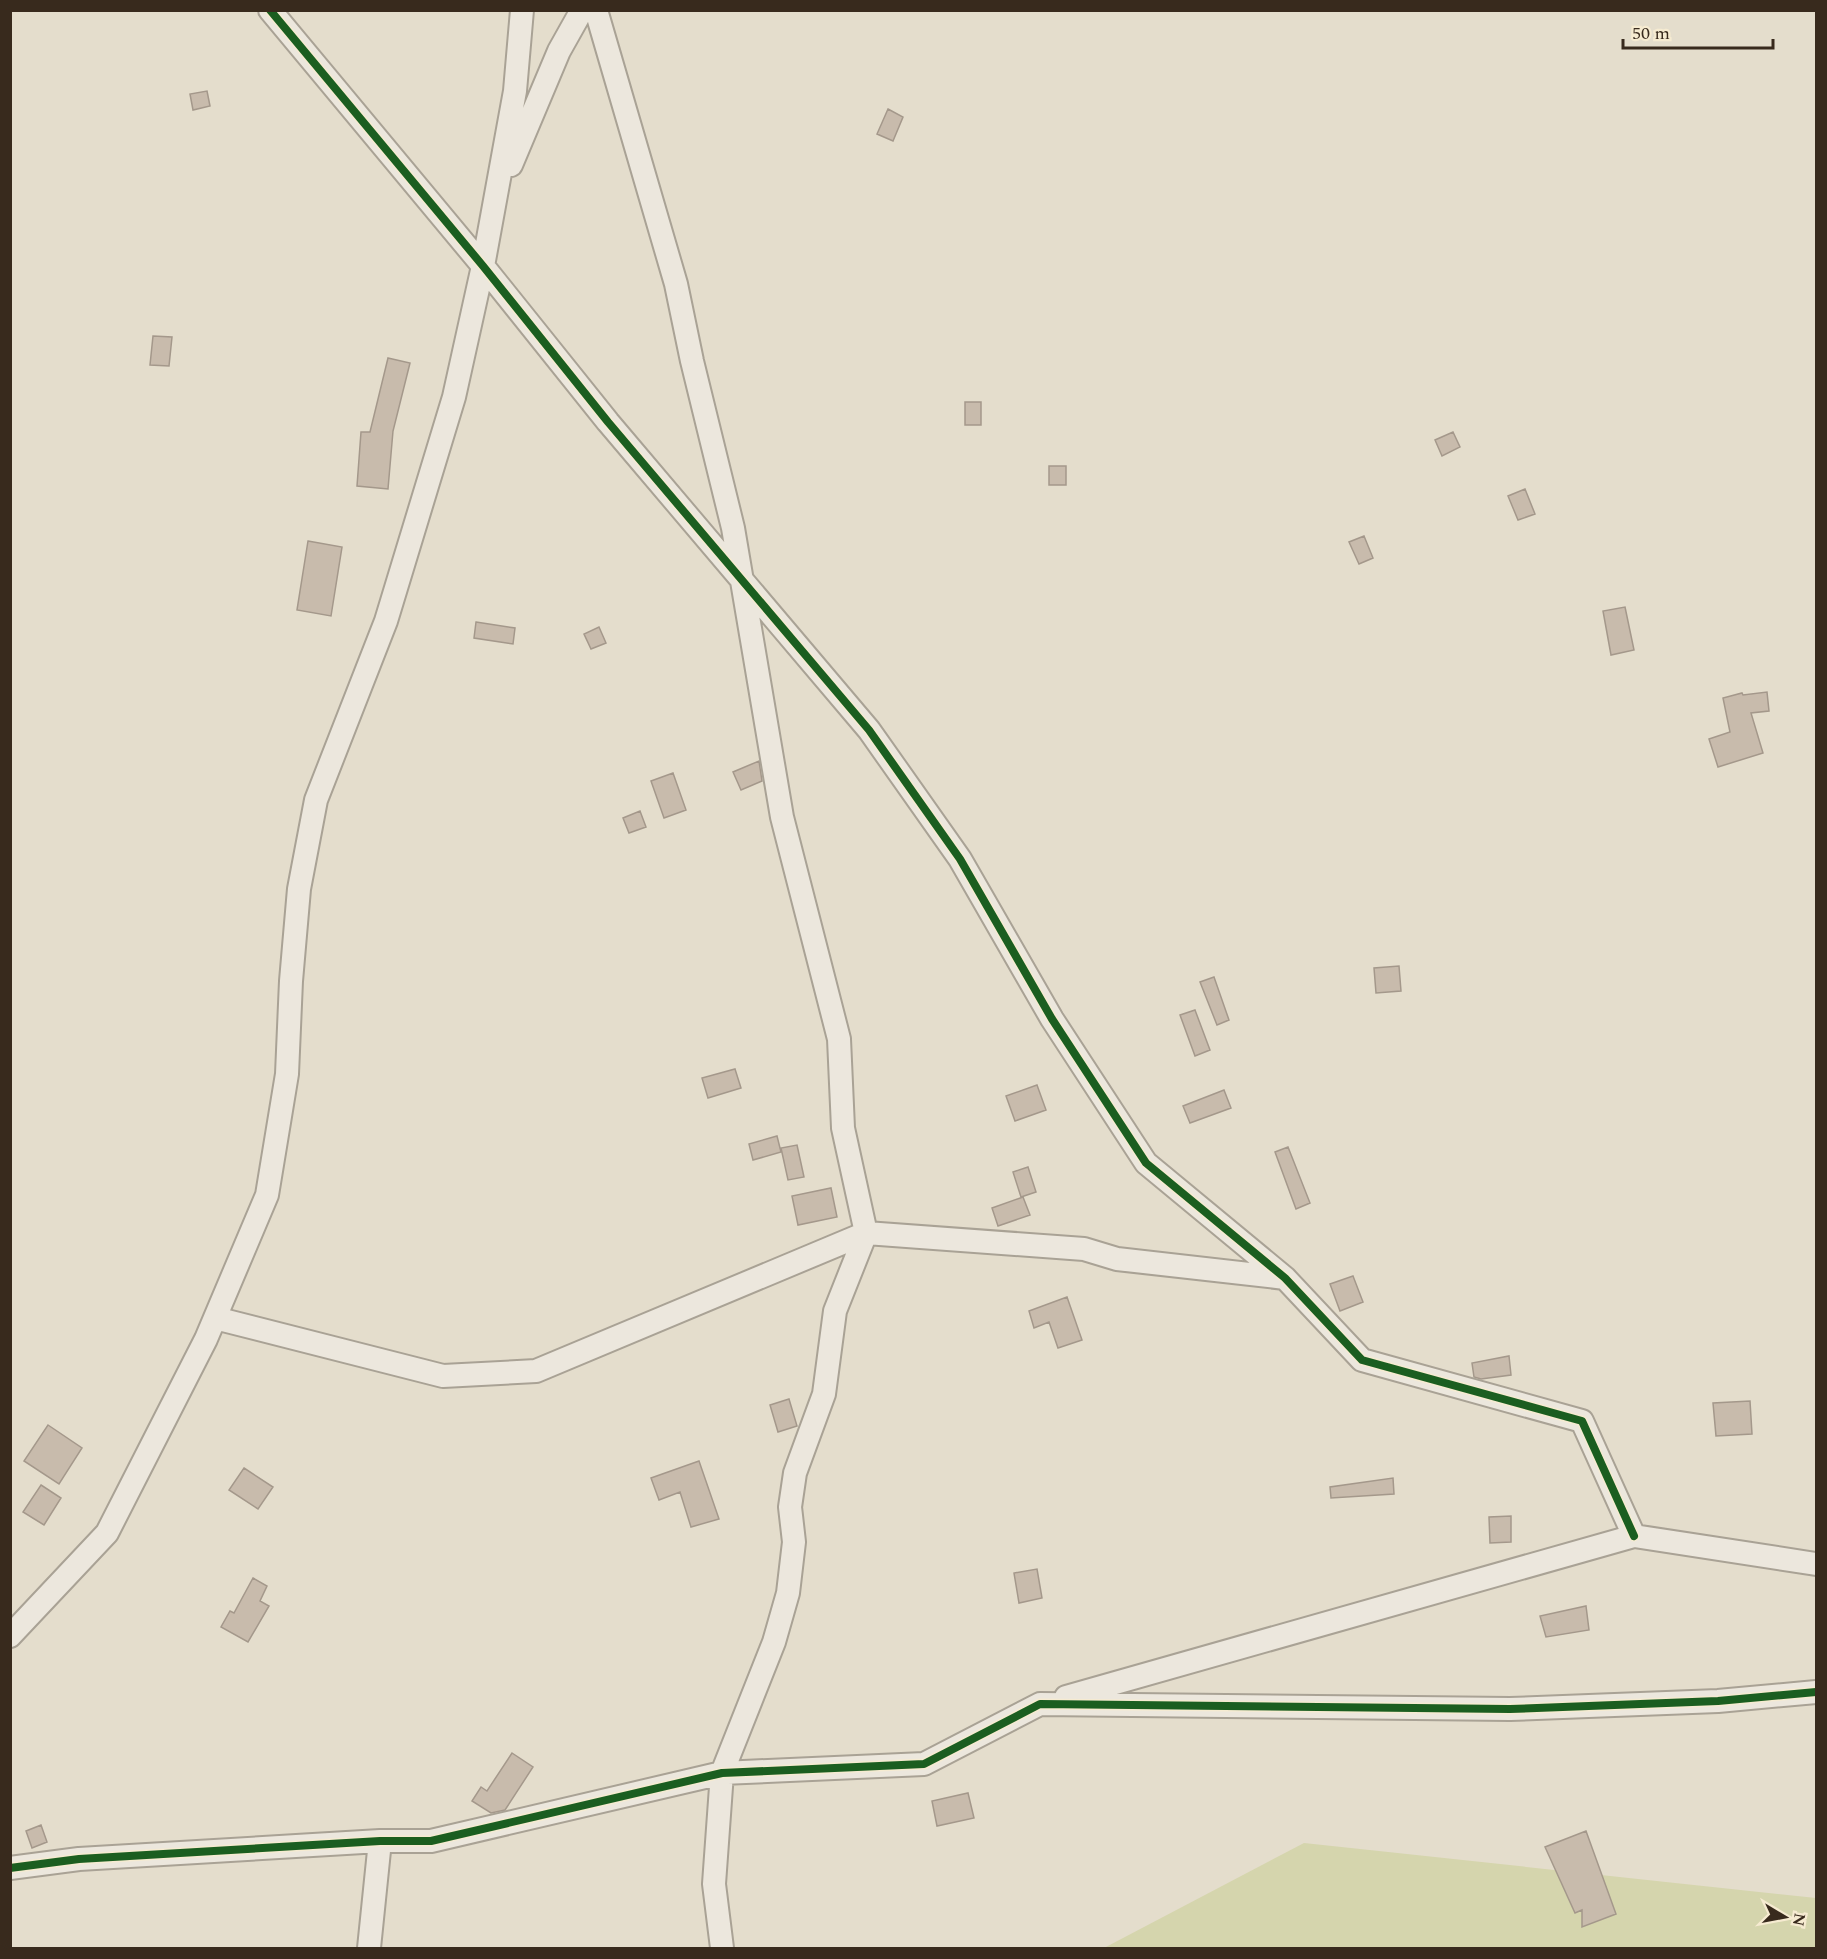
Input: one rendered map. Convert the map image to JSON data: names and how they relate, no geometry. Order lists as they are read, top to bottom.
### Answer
{
  "scale_bar": "50 m",
  "north": "right"
}
